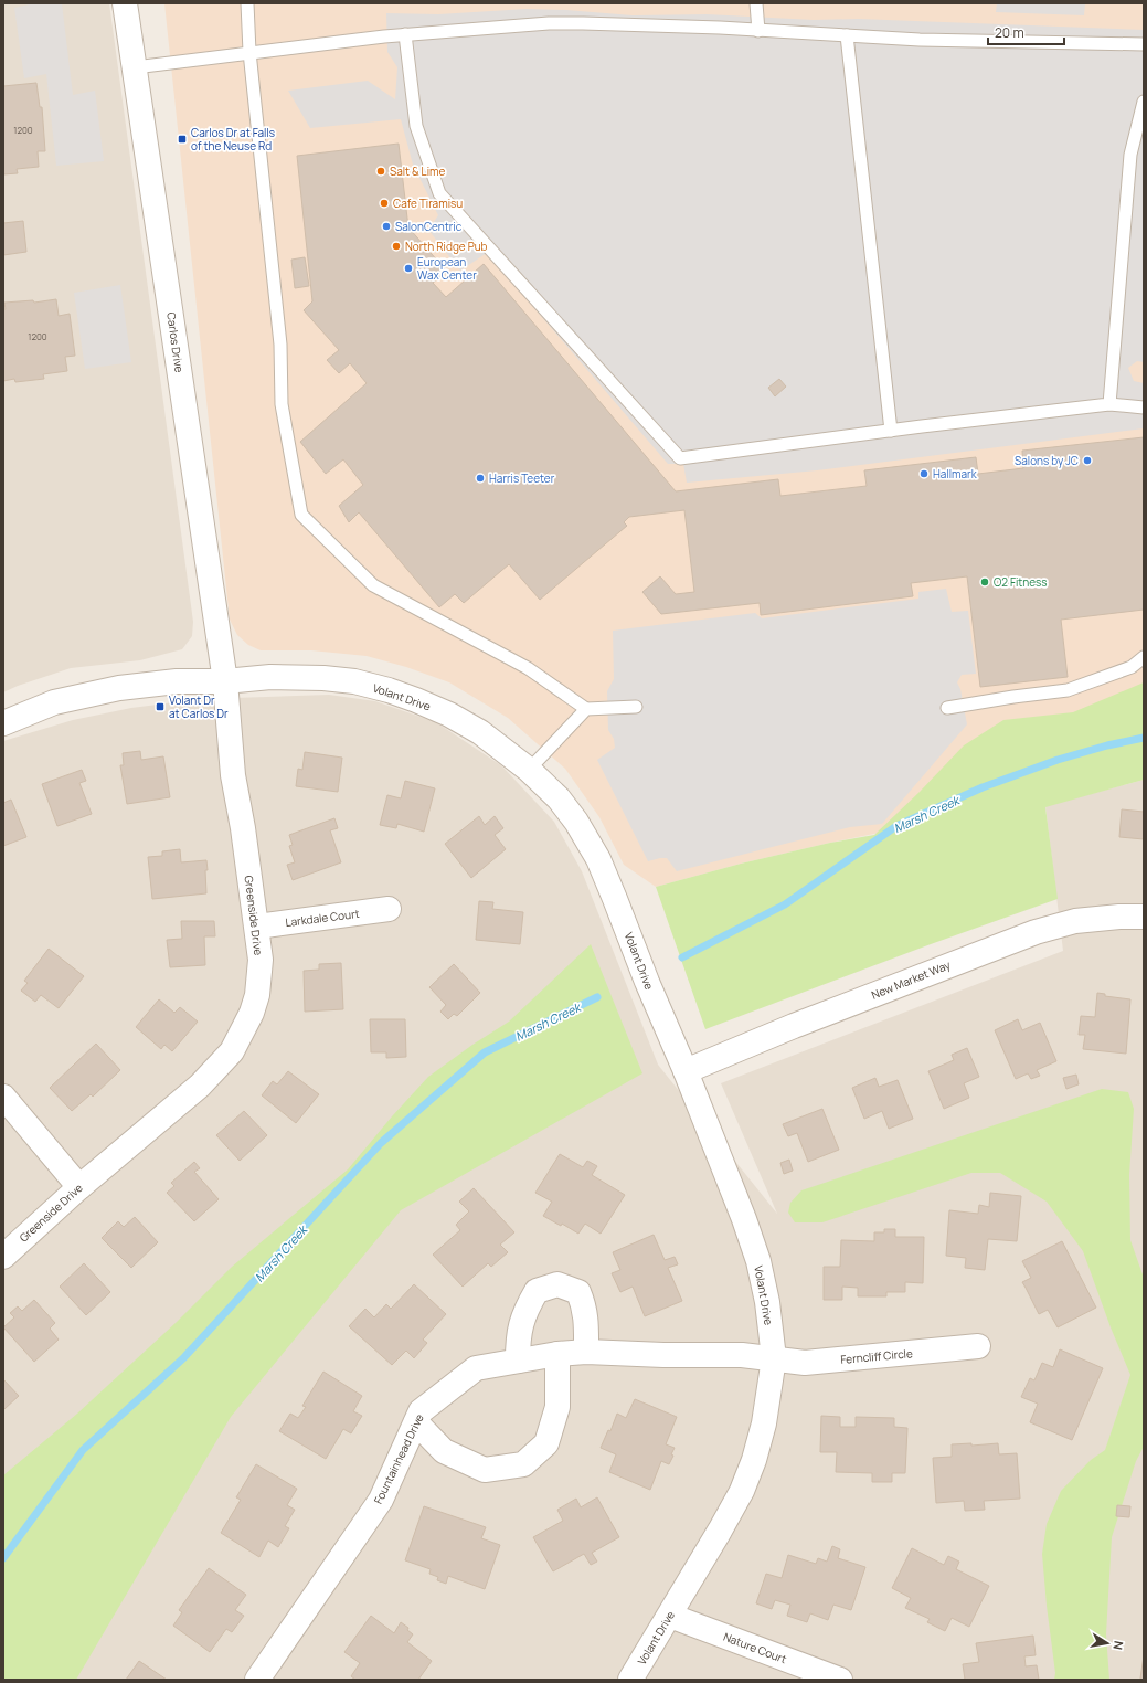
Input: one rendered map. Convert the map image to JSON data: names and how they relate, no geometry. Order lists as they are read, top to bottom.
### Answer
{
  "streets": {
    "street": [
      "Carlos Drive",
      "Volant Drive",
      "Greenside Drive",
      "Larkdale Court",
      "New Market Way",
      "Ferncliff Circle",
      "Fountainhead Drive",
      "Nature Court"
    ]
  },
  "crossings": [
    ["Carlos Drive", "Volant Drive"],
    ["Carlos Drive", "Greenside Drive"],
    ["Volant Drive", "Greenside Drive"],
    ["Volant Drive", "New Market Way"],
    ["Volant Drive", "Ferncliff Circle"],
    ["Volant Drive", "Fountainhead Drive"],
    ["Volant Drive", "Nature Court"],
    ["Greenside Drive", "Larkdale Court"],
    ["Ferncliff Circle", "Fountainhead Drive"]
  ],
  "water": ["Marsh Creek"],
  "places": {
    "transit": ["Carlos Dr at Falls of the Neuse Rd", "Volant Dr at Carlos Dr"],
    "other": [
      "Salt & Lime",
      "Cafe Tiramisu",
      "SalonCentric",
      "North Ridge Pub",
      "European Wax Center",
      "Salons by JC",
      "Hallmark",
      "Harris Teeter",
      "O2 Fitness"
    ]
  },
  "house_numbers": ["1200", "1200"],
  "scale_bar": "20 m",
  "north": "right"
}
